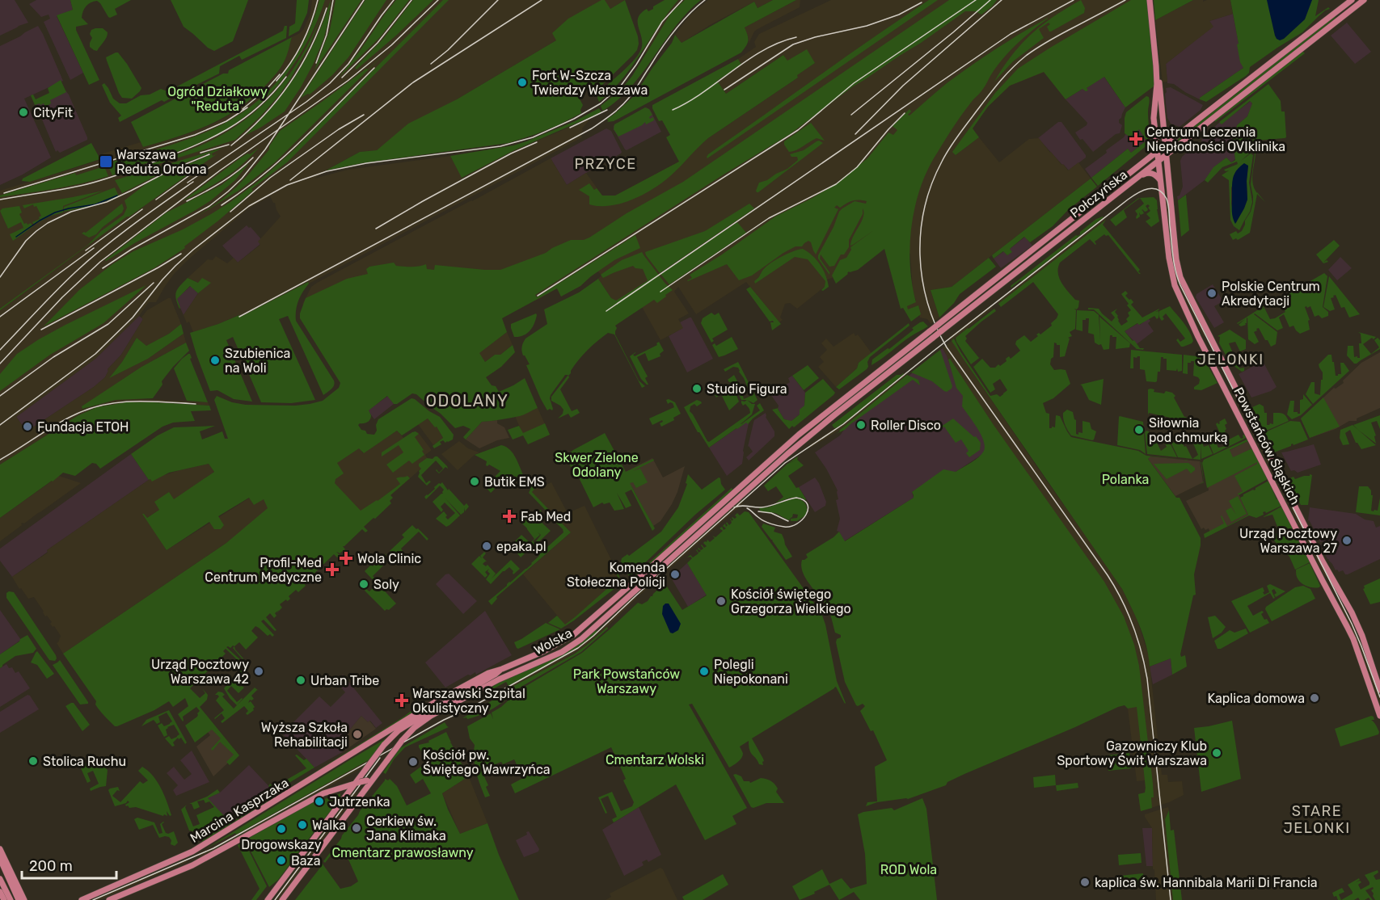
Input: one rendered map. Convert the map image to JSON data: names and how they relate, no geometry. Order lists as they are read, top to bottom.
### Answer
{
  "streets": {
    "main road": [
      "Połczyńska",
      "Powstańców Śląskich",
      "Wolska",
      "Marcina Kasprzaka"
    ]
  },
  "crossings": [
    ["Połczyńska", "Powstańców Śląskich"],
    ["Połczyńska", "Wolska"],
    ["Wolska", "Marcina Kasprzaka"]
  ],
  "districts": [
    "PRZYCE",
    "JELONKI",
    "ODOLANY",
    "STARE JELONKI"
  ],
  "parks": [
    "Ogród Działkowy \"Reduta\"",
    "Skwer Zielone Odolany",
    "Polanka",
    "Park Powstańców Warszawy",
    "Cmentarz Wolski",
    "Cmentarz prawosławny",
    "ROD Wola"
  ],
  "places": {
    "other": [
      "Fort W-Szcza Twierdzy Warszawa",
      "CityFit",
      "Polskie Centrum Akredytacji",
      "Szubienica na Woli",
      "Studio Figura",
      "Roller Disco",
      "Fundacja ETOH",
      "Siłownia pod chmurką",
      "Butik EMS",
      "Urząd Pocztowy Warszawa 27",
      "epaka.pl",
      "Komenda Stołeczna Policji",
      "Soly",
      "Kościół świętego Grzegorza Wielkiego",
      "Urząd Pocztowy Warszawa 42",
      "Polegli Niepokonani",
      "Urban Tribe",
      "Kaplica domowa",
      "Wyższa Szkoła Rehabilitacji",
      "Gazowniczy Klub Sportowy Świt Warszawa",
      "Stolica Ruchu",
      "Kościół pw. Świętego Wawrzyńca",
      "Jutrzenka",
      "Walka",
      "Cerkiew św. Jana Klimaka",
      "Drogowskazy",
      "Baza",
      "kaplica św. Hannibala Marii Di Francia"
    ],
    "health": [
      "Centrum Leczenia Niepłodności OVIklinika",
      "Fab Med",
      "Wola Clinic",
      "Profil-Med Centrum Medyczne",
      "Warszawski Szpital Okulistyczny"
    ],
    "transit": ["Warszawa Reduta Ordona"]
  },
  "scale_bar": "200 m"
}
